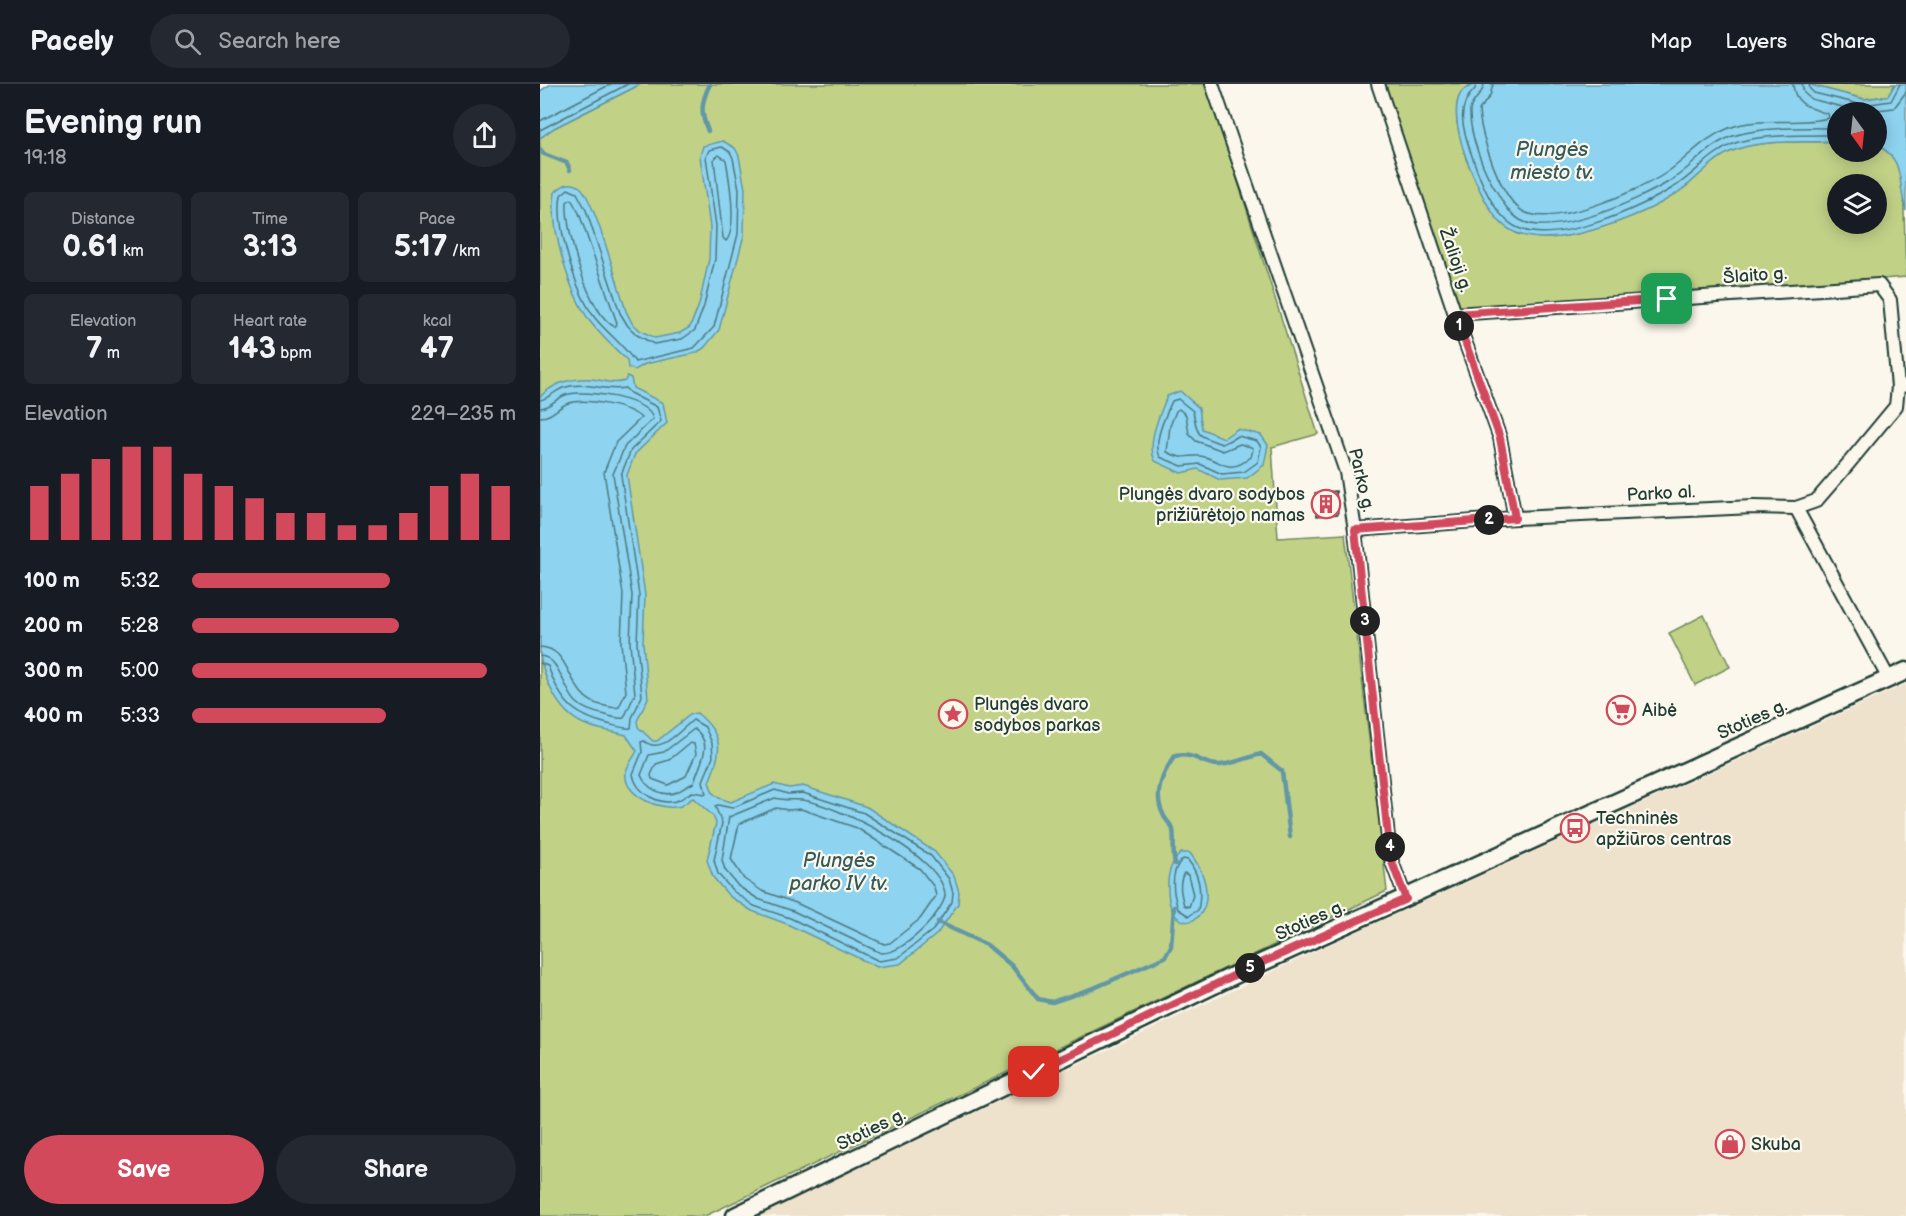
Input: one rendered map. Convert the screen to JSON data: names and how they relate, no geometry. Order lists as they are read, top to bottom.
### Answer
{
  "streets": {
    "main road": ["Stoties g."],
    "street": [
      "Žalioji g.",
      "Šlaito g.",
      "Parko g.",
      "Parko al."
    ]
  },
  "crossings": [
    ["Žalioji g.", "Šlaito g."],
    ["Žalioji g.", "Parko al."],
    ["Šlaito g.", "Parko al."],
    ["Parko g.", "Parko al."],
    ["Parko g.", "Stoties g."]
  ],
  "water": ["Plungės miesto tv.", "Plungės parko IV tv."],
  "places": {
    "building": ["Plungės dvaro sodybos prižiūrėtojo namas"],
    "supermarket": ["Aibė"],
    "place": ["Plungės dvaro sodybos parkas"],
    "bus stop": ["Techninės apžiūros centras"],
    "shop": ["Skuba"]
  },
  "north": "bottom",
  "page": {
    "header": "Pacely",
    "search": "Search here",
    "nav": ["Map", "Layers", "Share"],
    "heading": ["Evening run", "19:18"],
    "stats": [
      ["Distance", "0.61 km"],
      ["Time", "3:13"],
      ["Pace", "5:17 /km"],
      ["Elevation", "7 m"],
      ["Heart rate", "143 bpm"],
      ["kcal", "47"]
    ],
    "pins": [
      "1",
      "2",
      "3",
      "4",
      "5"
    ],
    "chart": ["Elevation", "229–235 m"],
    "list": [
      {
        "name": "100 m",
        "note": "5:32"
      },
      {
        "name": "200 m",
        "note": "5:28"
      },
      {
        "name": "300 m",
        "note": "5:00"
      },
      {
        "name": "400 m",
        "note": "5:33"
      }
    ],
    "buttons": ["Save", "Share"]
  }
}
